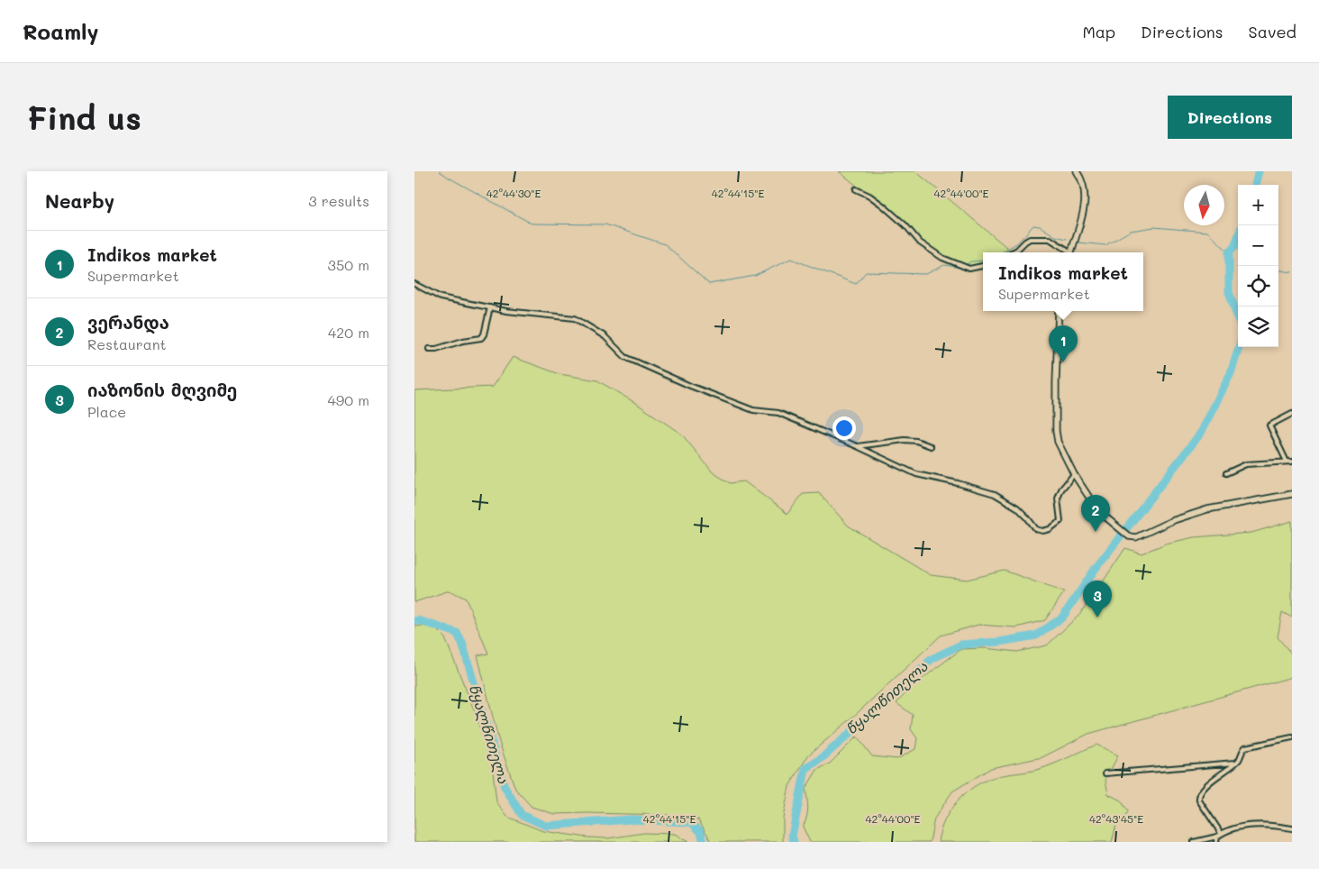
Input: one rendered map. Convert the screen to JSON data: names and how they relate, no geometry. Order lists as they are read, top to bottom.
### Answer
{
  "water": ["წყალწითელა"],
  "north": "bottom",
  "page": {
    "header": "Roamly",
    "nav": ["Map", "Directions", "Saved"],
    "buttons": "Directions",
    "title": "Find us",
    "heading": ["Nearby", "3 results"],
    "map_buttons": ["+", "−"],
    "list": [
      {
        "mark": "1",
        "name": "Indikos market",
        "note": "Supermarket",
        "value": "350 m"
      },
      {
        "mark": "2",
        "name": "ვერანდა",
        "note": "Restaurant",
        "value": "420 m"
      },
      {
        "mark": "3",
        "name": "იაზონის მღვიმე",
        "note": "Place",
        "value": "490 m"
      }
    ],
    "popup": ["Indikos market", "Supermarket"],
    "pins": ["1", "2", "3"]
  },
  "coordinates": [
    "42°44'30\"E",
    "42°44'15\"E",
    "42°44'00\"E",
    "42°43'45\"E"
  ]
}
